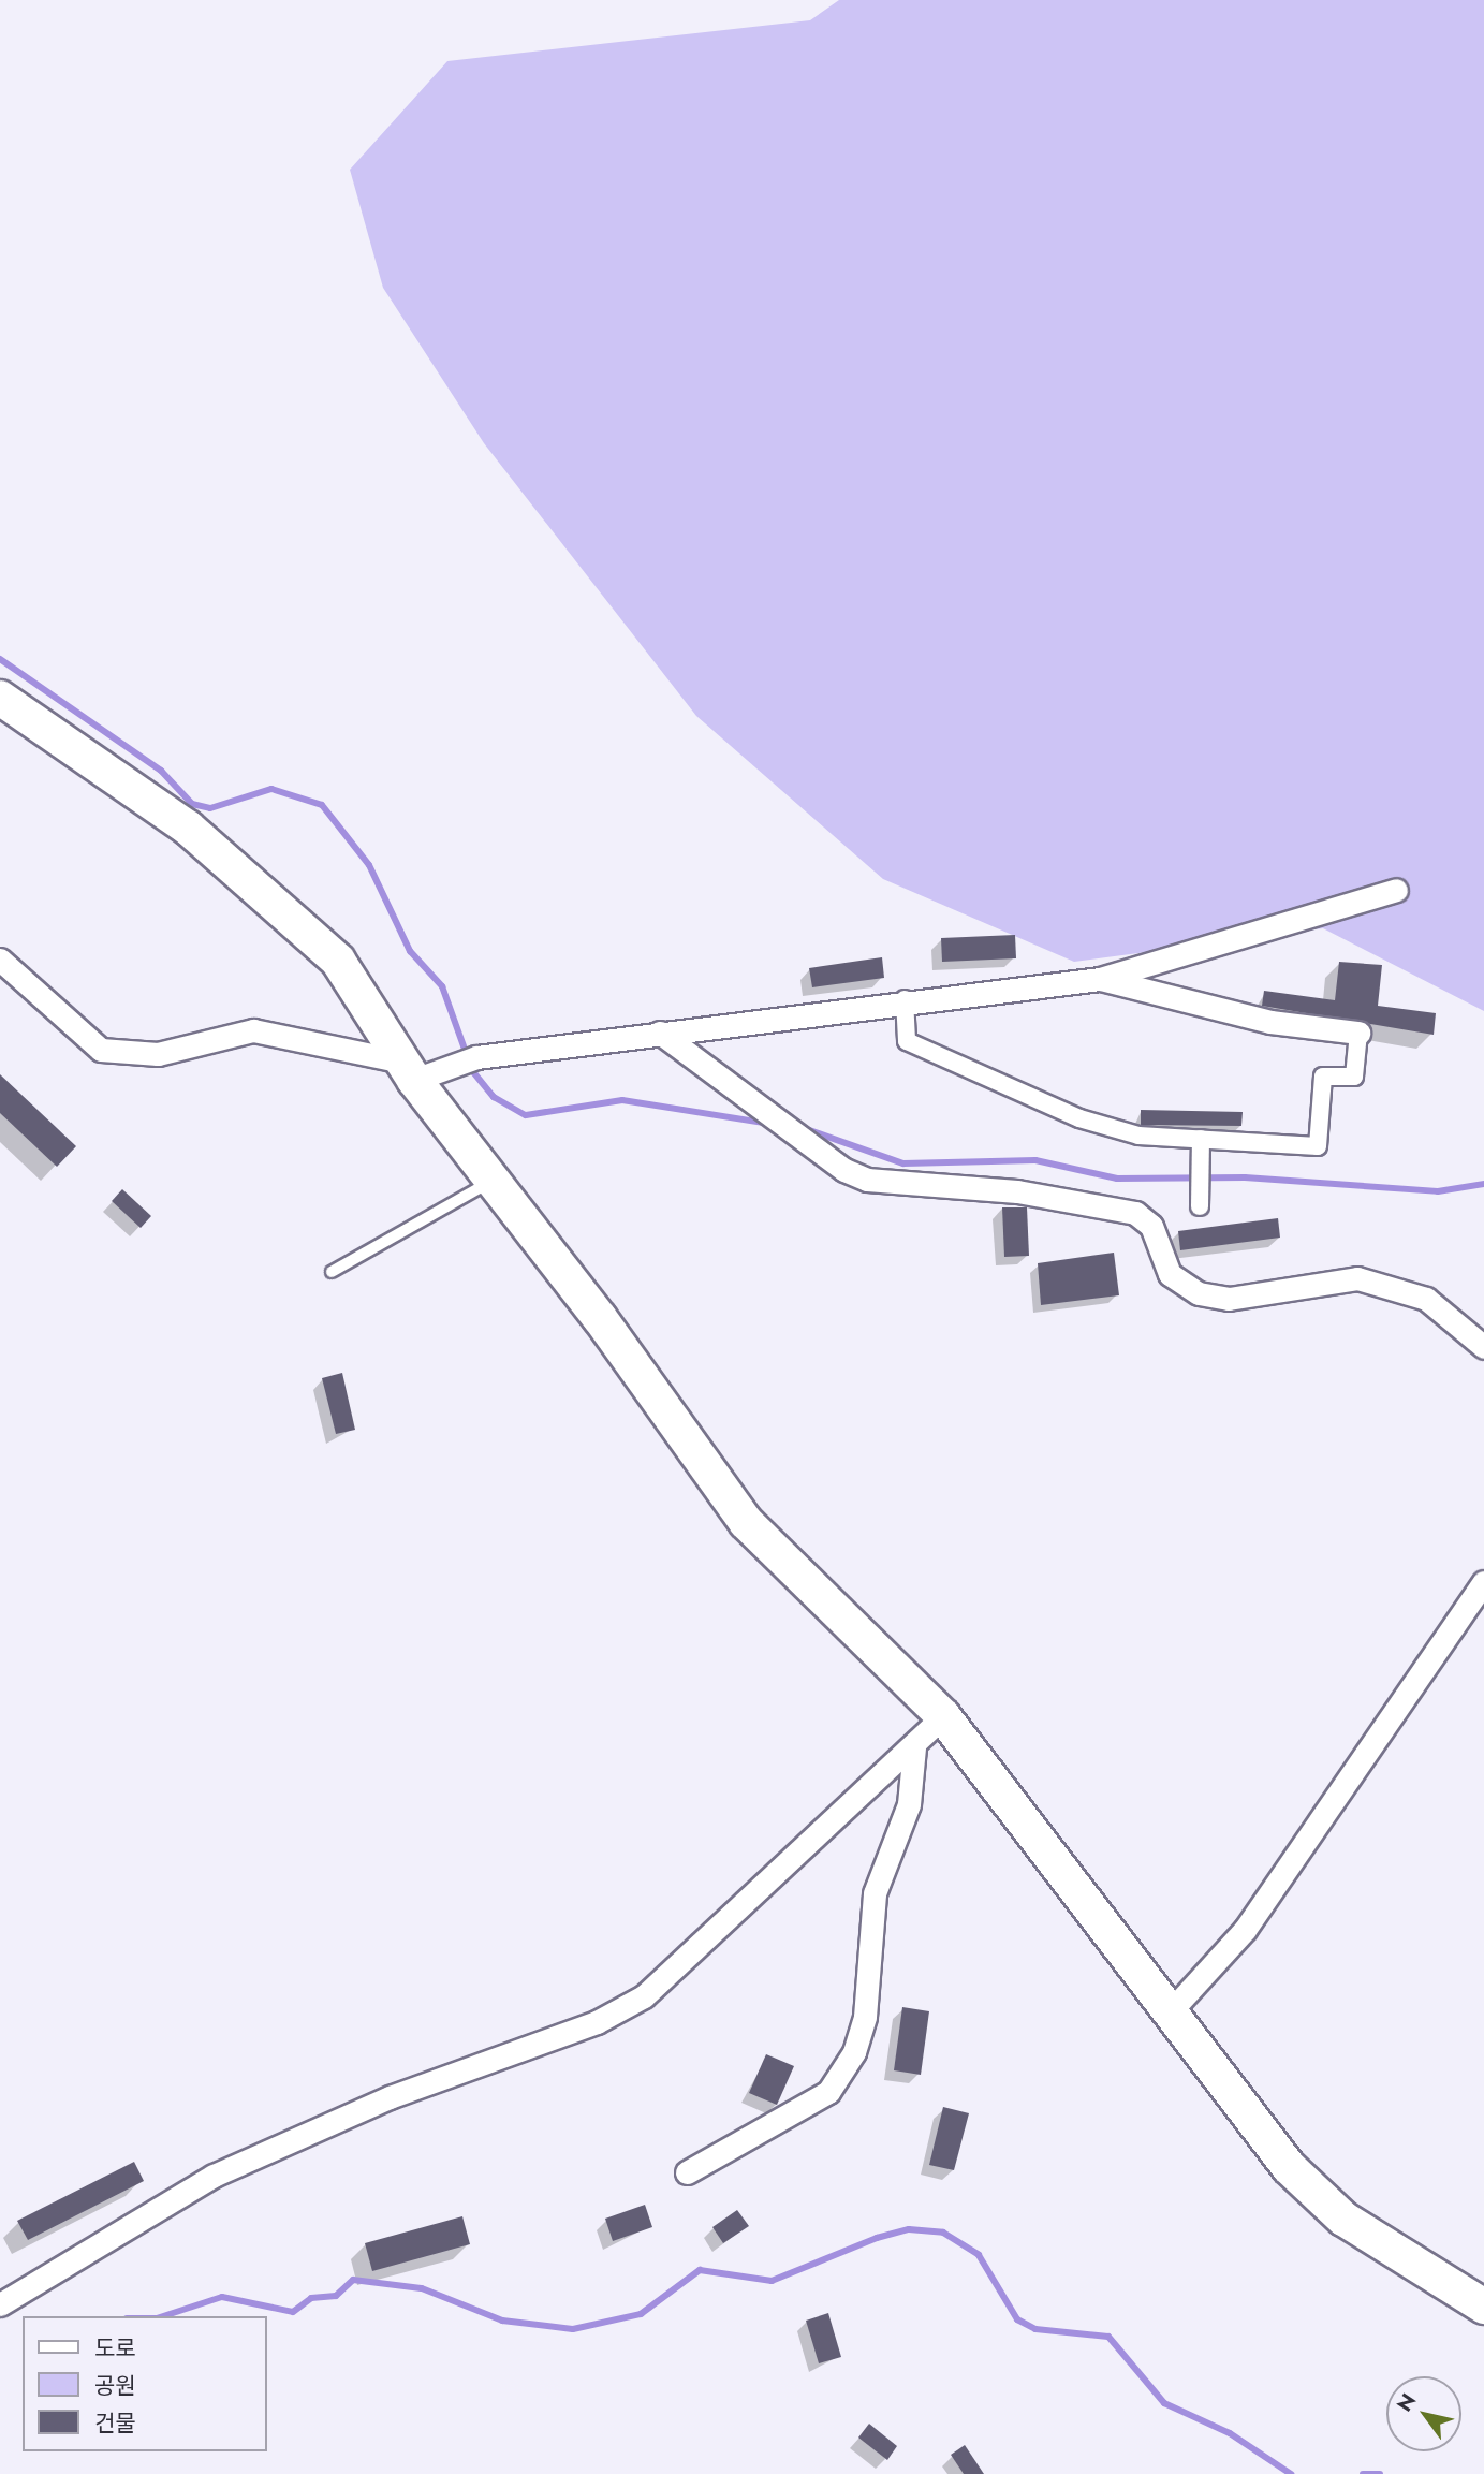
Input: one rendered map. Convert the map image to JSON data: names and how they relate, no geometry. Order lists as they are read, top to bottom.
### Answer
{
  "legend": ["도로", "공원", "건물"],
  "north": "top left"
}
